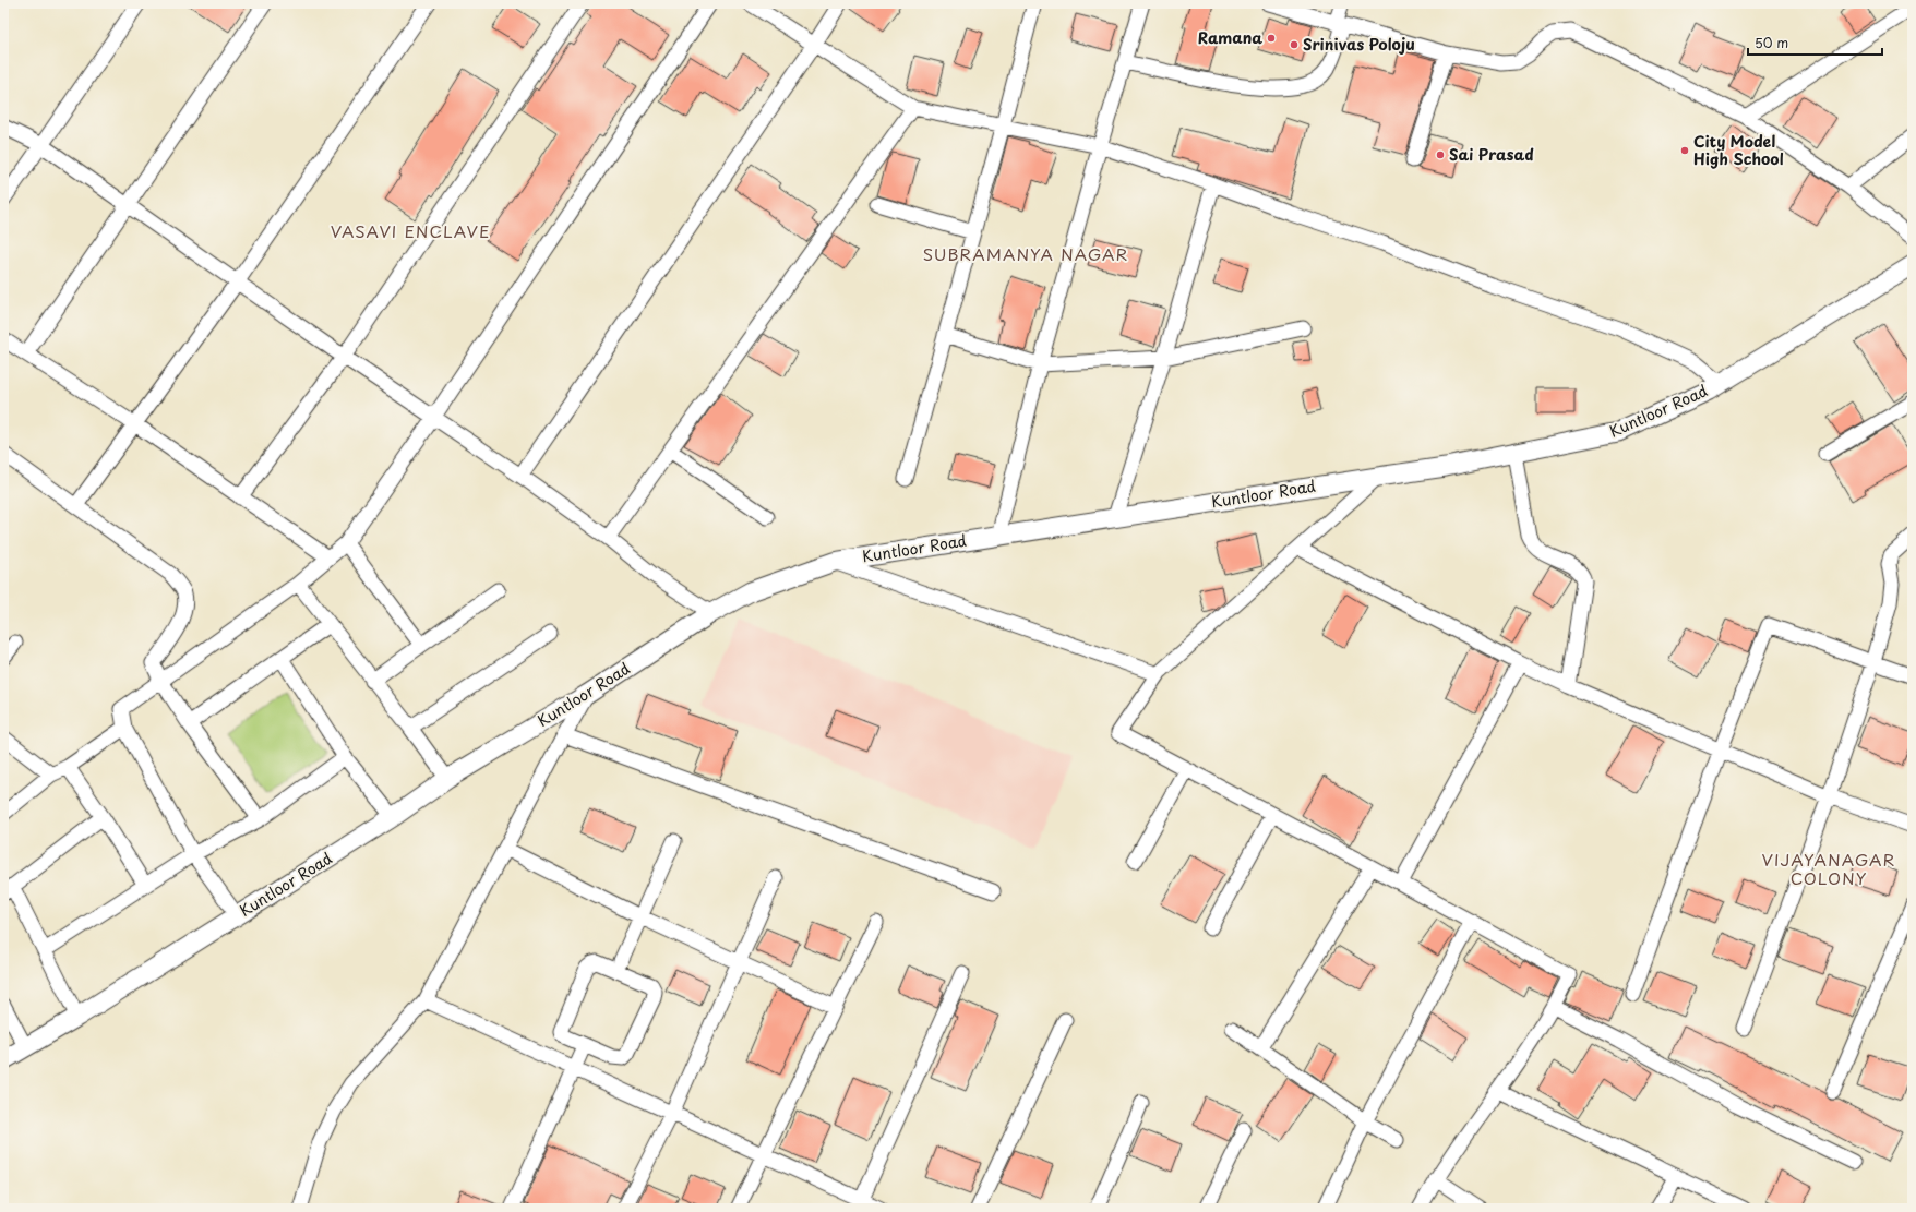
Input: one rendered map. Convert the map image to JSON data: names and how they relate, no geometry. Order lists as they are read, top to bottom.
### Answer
{
  "streets": {
    "street": ["Kuntloor Road"]
  },
  "districts": ["VASAVI ENCLAVE", "SUBRAMANYA NAGAR", "VIJAYANAGAR COLONY"],
  "places": [
    "Ramana",
    "Srinivas Poloju",
    "City Model High School",
    "Sai Prasad"
  ],
  "scale_bar": "50 m"
}
